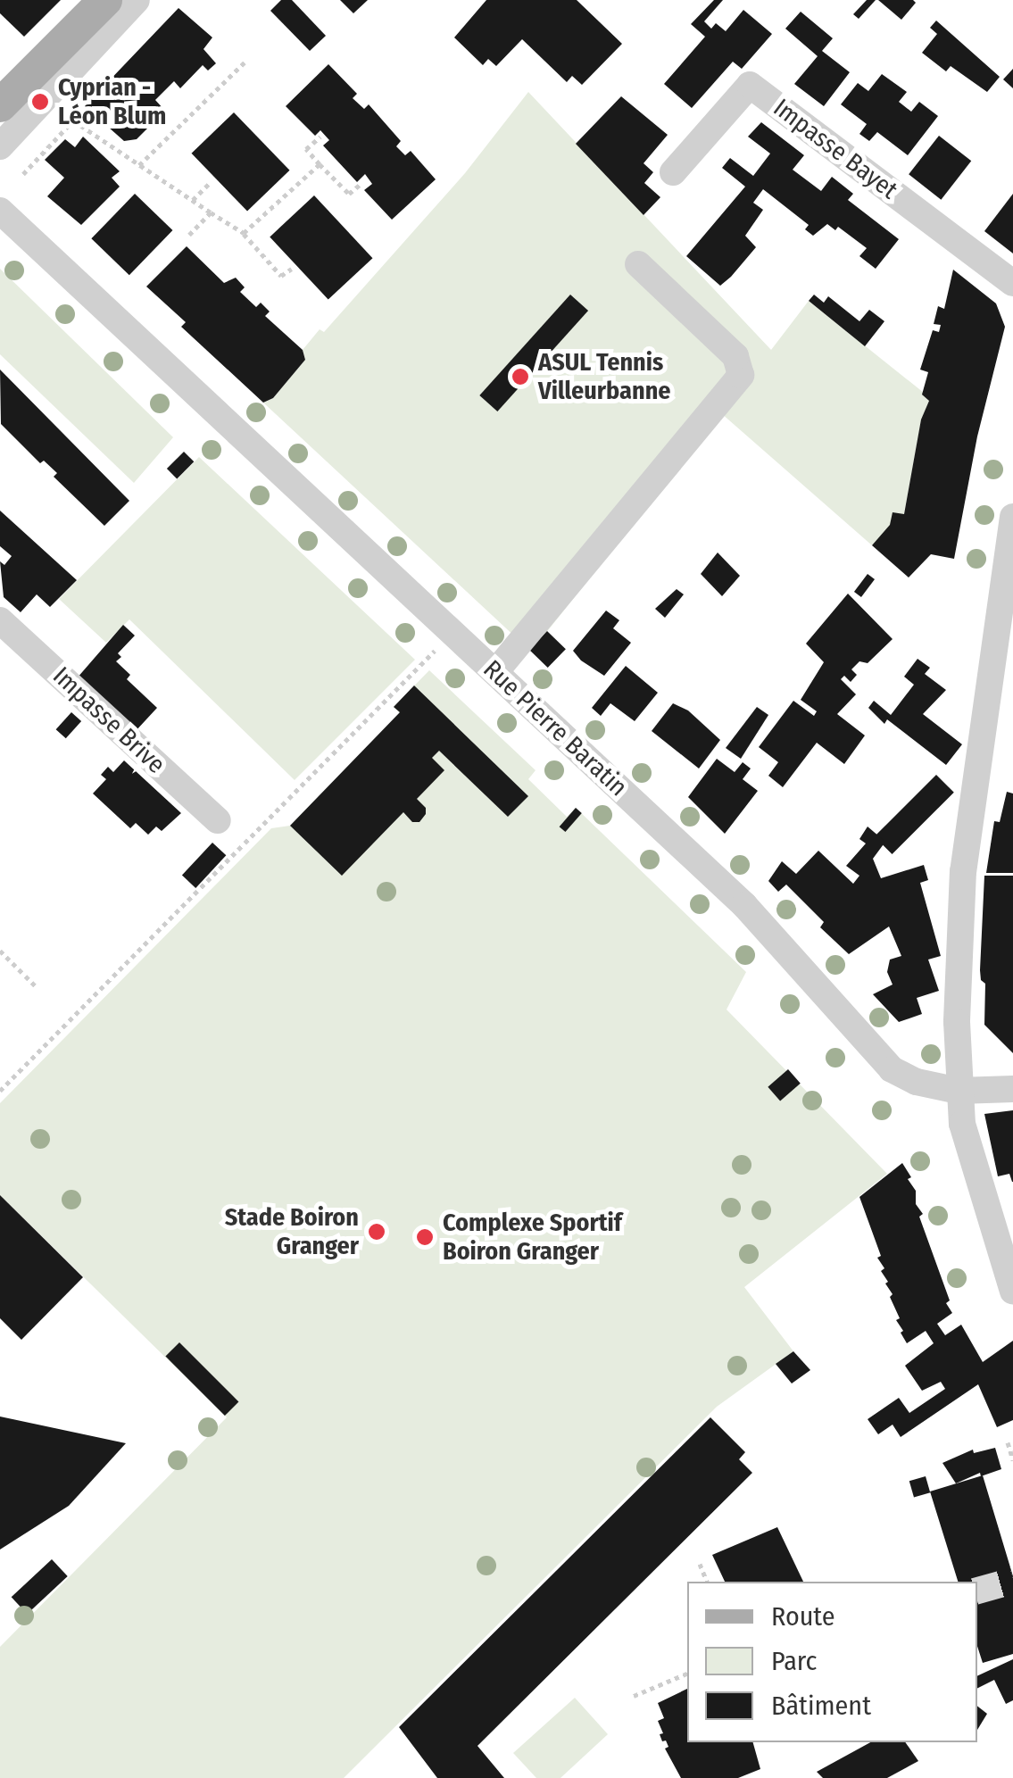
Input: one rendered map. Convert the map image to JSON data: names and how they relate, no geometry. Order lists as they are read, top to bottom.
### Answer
{
  "streets": {
    "street": ["Impasse Bayet", "Impasse Brive", "Rue Pierre Baratin"]
  },
  "places": [
    "Cyprian - Léon Blum",
    "ASUL Tennis Villeurbanne",
    "Stade Boiron Granger",
    "Complexe Sportif Boiron Granger"
  ],
  "legend": ["Route", "Parc", "Bâtiment"]
}
